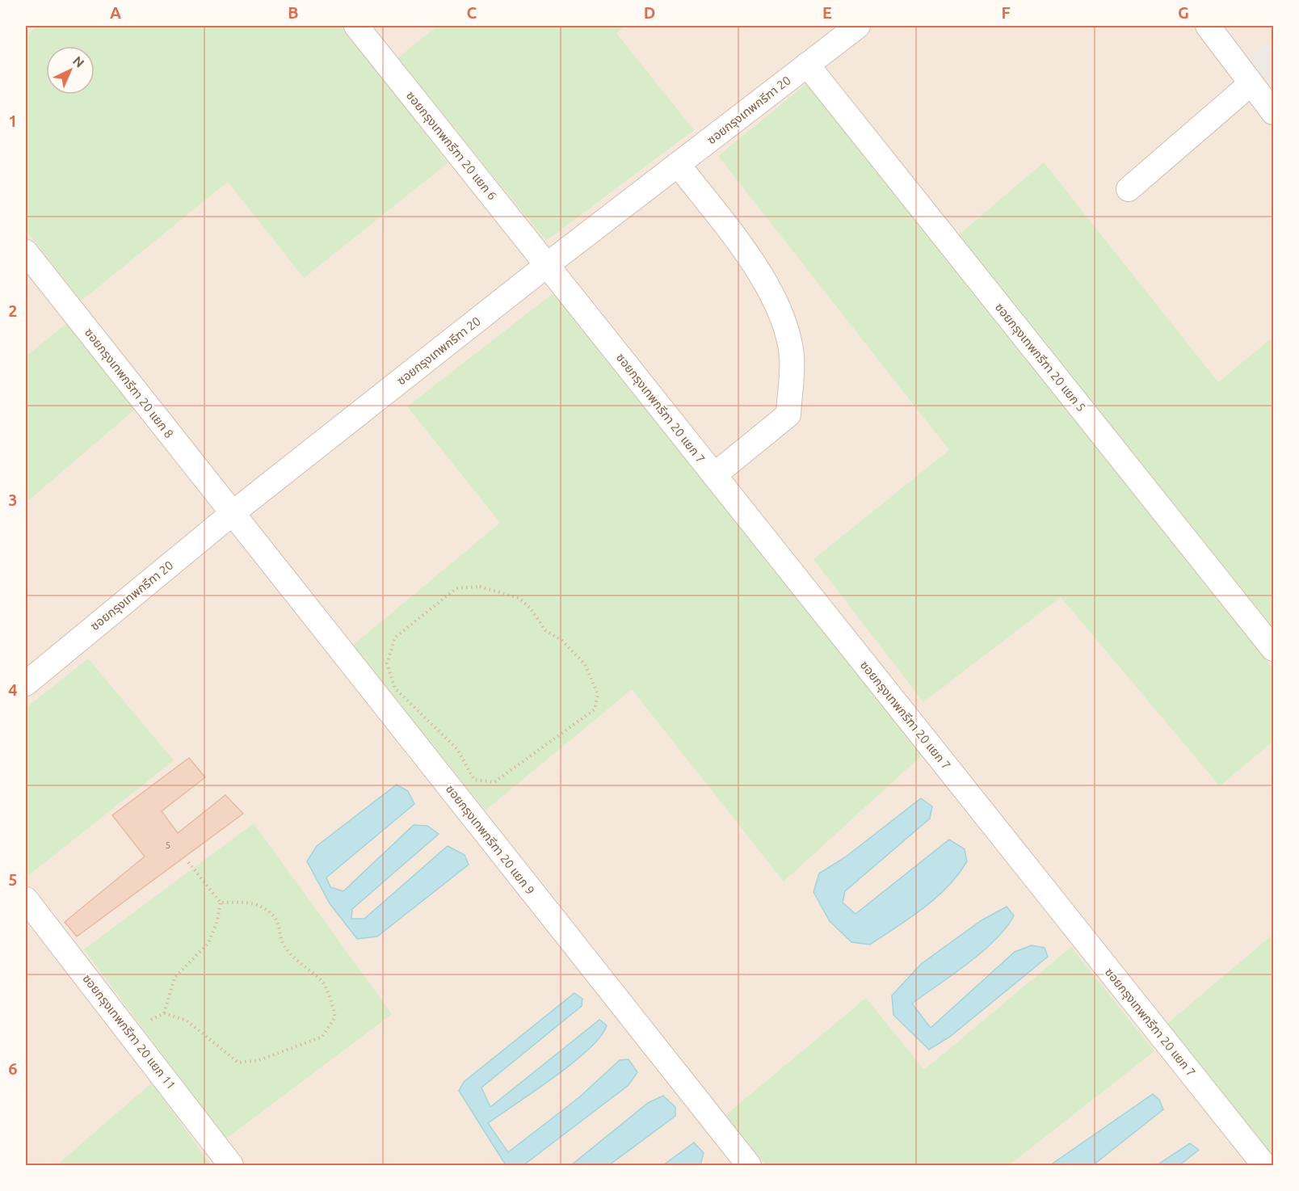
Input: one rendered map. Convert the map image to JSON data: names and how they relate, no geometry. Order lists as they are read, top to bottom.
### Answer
{
  "streets": {
    "street": [
      "ซอยกรุงเทพกรีฑา 20",
      "ซอยกรุงเทพกรีฑา 20 แยก 6",
      "ซอยกรุงเทพกรีฑา 20 แยก 5",
      "ซอยกรุงเทพกรีฑา 20 แยก 8",
      "ซอยกรุงเทพกรีฑา 20 แยก 7",
      "ซอยกรุงเทพกรีฑา 20 แยก 9",
      "ซอยกรุงเทพกรีฑา 20 แยก 11"
    ]
  },
  "crossings": [
    ["ซอยกรุงเทพกรีฑา 20", "ซอยกรุงเทพกรีฑา 20 แยก 6"],
    ["ซอยกรุงเทพกรีฑา 20", "ซอยกรุงเทพกรีฑา 20 แยก 5"],
    ["ซอยกรุงเทพกรีฑา 20", "ซอยกรุงเทพกรีฑา 20 แยก 8"],
    ["ซอยกรุงเทพกรีฑา 20", "ซอยกรุงเทพกรีฑา 20 แยก 7"],
    ["ซอยกรุงเทพกรีฑา 20", "ซอยกรุงเทพกรีฑา 20 แยก 9"],
    ["ซอยกรุงเทพกรีฑา 20 แยก 6", "ซอยกรุงเทพกรีฑา 20 แยก 7"],
    ["ซอยกรุงเทพกรีฑา 20 แยก 8", "ซอยกรุงเทพกรีฑา 20 แยก 9"]
  ],
  "house_numbers": ["5"],
  "north": "top right",
  "grid": {
    "columns": [
      "A",
      "B",
      "C",
      "D",
      "E",
      "F",
      "G"
    ],
    "rows": [
      "1",
      "2",
      "3",
      "4",
      "5",
      "6"
    ]
  }
}
